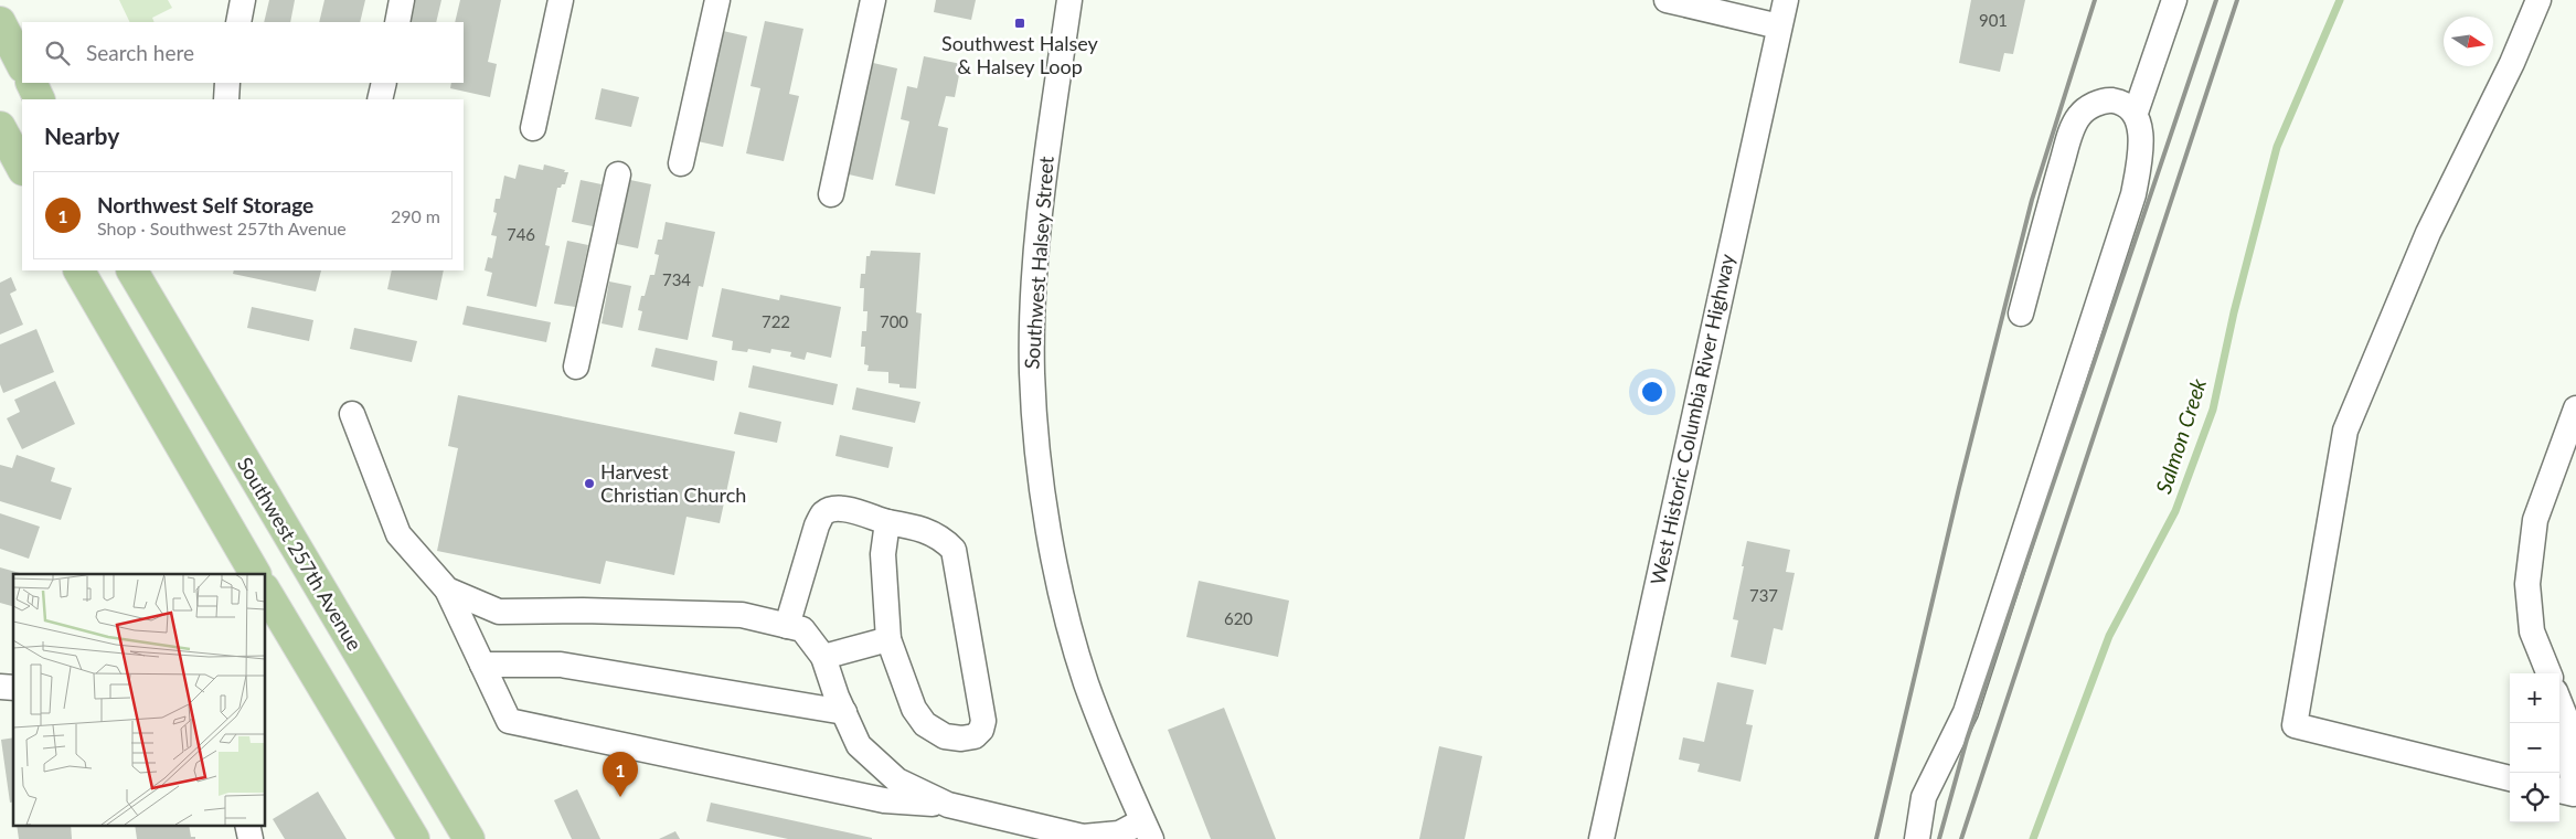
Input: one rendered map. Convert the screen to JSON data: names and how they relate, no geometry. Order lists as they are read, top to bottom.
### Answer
{
  "streets": {
    "main road": ["Southwest 257th Avenue"],
    "street": ["Southwest Halsey Street", "West Historic Columbia River Highway"]
  },
  "water": ["Salmon Creek"],
  "places": {
    "transit": ["Southwest Halsey & Halsey Loop"],
    "other": ["Harvest Christian Church"]
  },
  "house_numbers": [
    "901",
    "746",
    "734",
    "722",
    "700",
    "737",
    "620"
  ],
  "north": "right",
  "page": {
    "search": "Search here",
    "heading": "Nearby",
    "list": [
      {
        "mark": "1",
        "name": "Northwest Self Storage",
        "note": "Shop · Southwest 257th Avenue",
        "value": "290 m"
      }
    ],
    "map_buttons": ["+", "−"],
    "pins": "1"
  }
}
